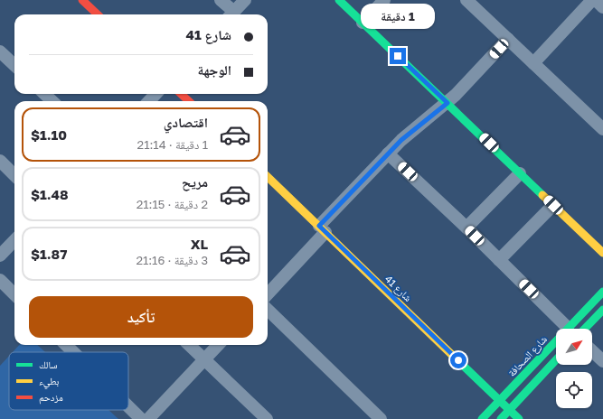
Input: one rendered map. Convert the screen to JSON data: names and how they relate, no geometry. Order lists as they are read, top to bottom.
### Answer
{
  "streets": {
    "main road": ["شارع 41", "شارع الصحافة"]
  },
  "crossings": [
    ["شارع 41", "شارع الصحافة"]
  ],
  "legend": ["سالك", "بطيء", "مزدحم"],
  "north": "top right",
  "page": {
    "bubble": "1 دقيقة",
    "banner": ["شارع 41", "الوجهة"],
    "list": [
      {
        "name": "اقتصادي",
        "note": "1 دقيقة · 21:14",
        "value": "$1.10"
      },
      {
        "name": "مريح",
        "note": "2 دقيقة · 21:15",
        "value": "$1.48"
      },
      {
        "name": "XL",
        "note": "3 دقيقة · 21:16",
        "value": "$1.87"
      }
    ],
    "buttons": "تأكيد"
  }
}
